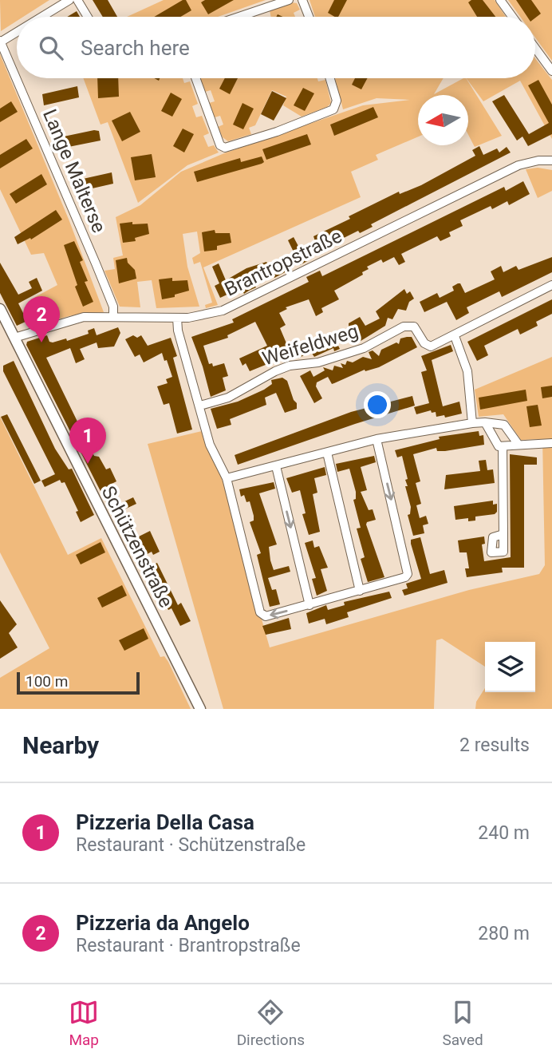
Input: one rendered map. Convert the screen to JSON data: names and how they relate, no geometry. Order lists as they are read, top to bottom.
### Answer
{
  "streets": {
    "street": [
      "Lange Malterse",
      "Brantropstraße",
      "Weifeldweg",
      "Schützenstraße"
    ]
  },
  "crossings": [
    ["Lange Malterse", "Brantropstraße"],
    ["Brantropstraße", "Schützenstraße"]
  ],
  "scale_bar": "100 m",
  "north": "left",
  "page": {
    "search": "Search here",
    "pins": ["2", "1"],
    "scale": "100 m",
    "heading": ["Nearby", "2 results"],
    "list": [
      {
        "mark": "1",
        "name": "Pizzeria Della Casa",
        "note": "Restaurant · Schützenstraße",
        "value": "240 m"
      },
      {
        "mark": "2",
        "name": "Pizzeria da Angelo",
        "note": "Restaurant · Brantropstraße",
        "value": "280 m"
      }
    ],
    "nav": ["Map", "Directions", "Saved"]
  }
}
